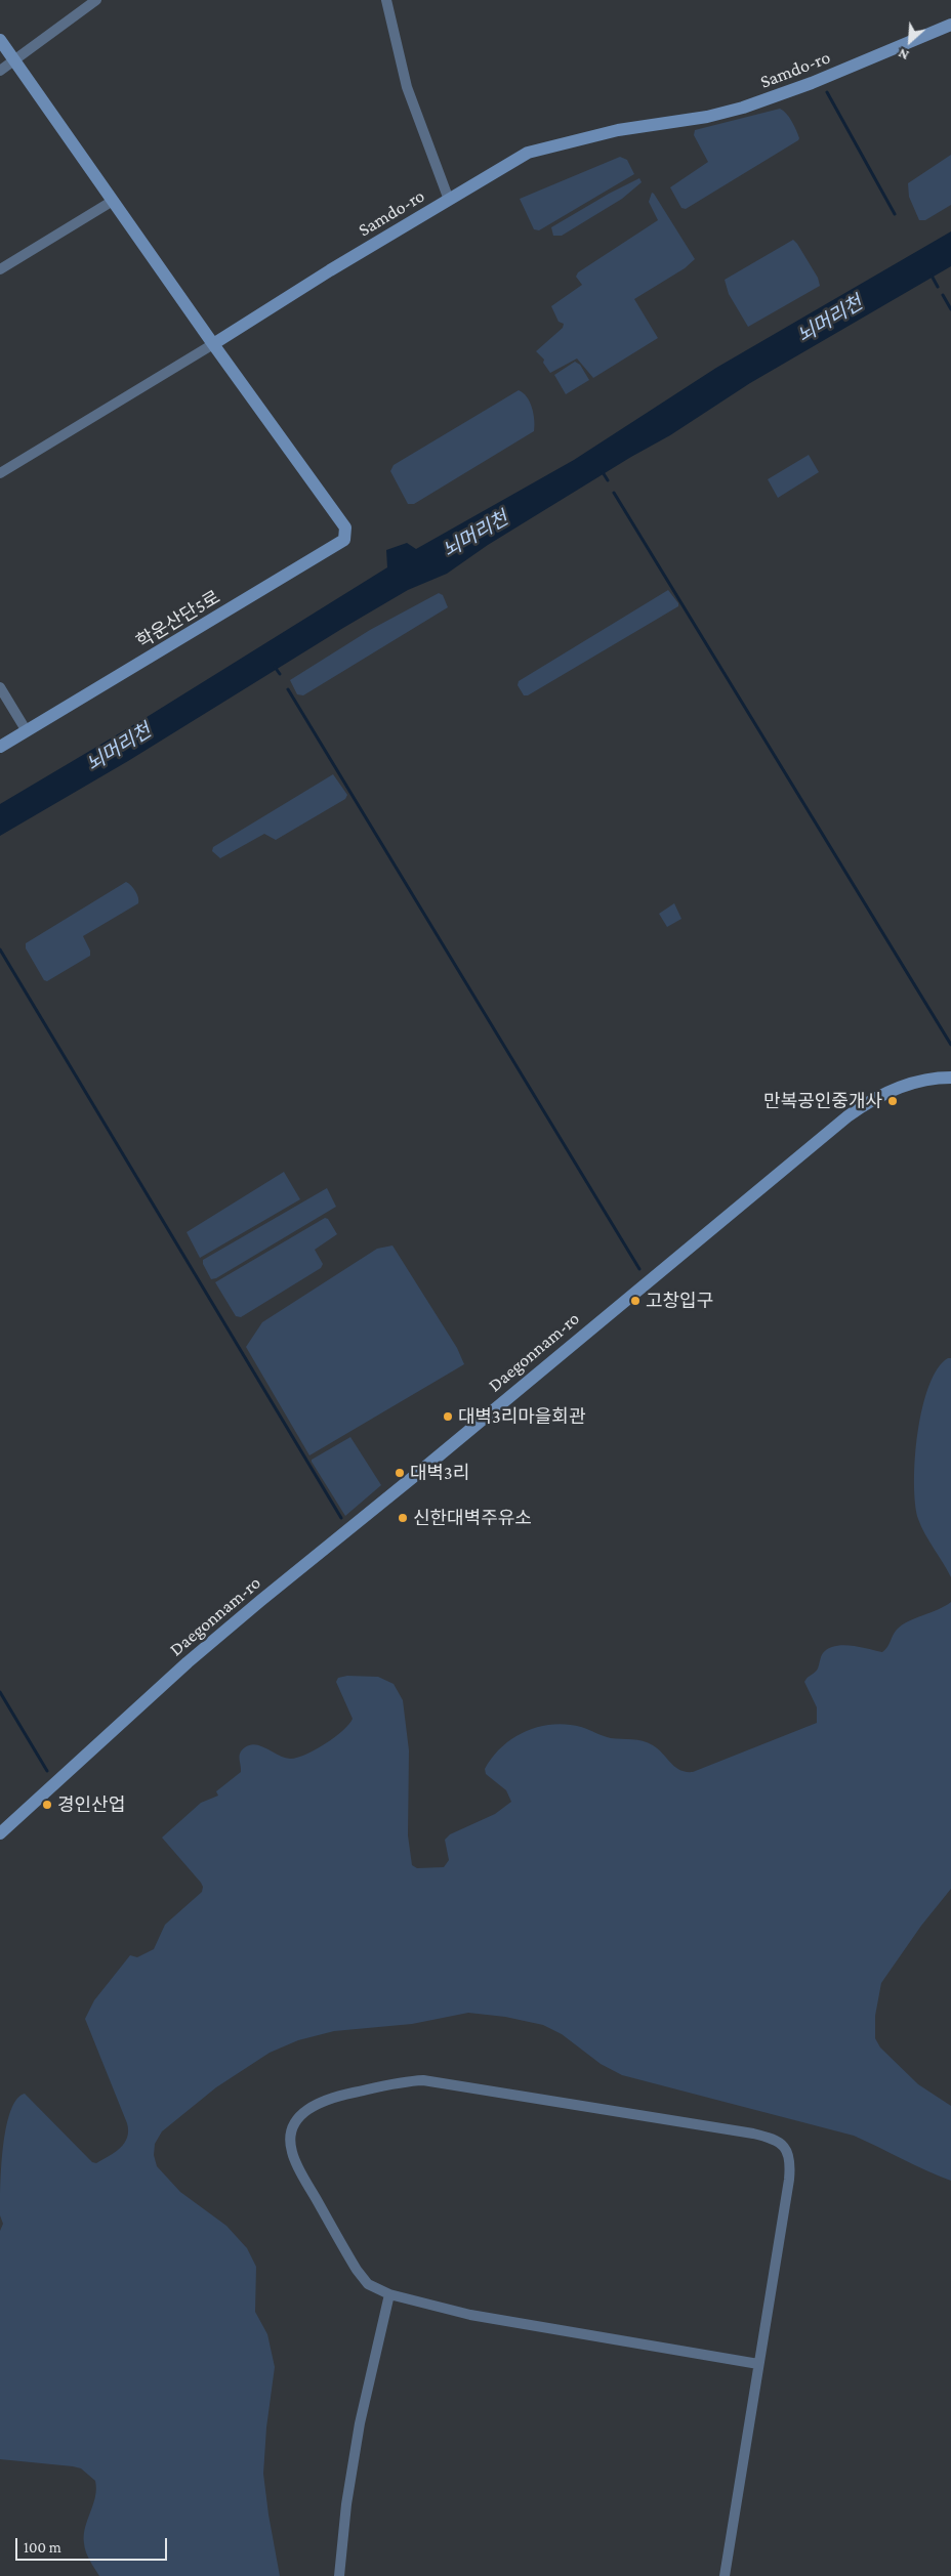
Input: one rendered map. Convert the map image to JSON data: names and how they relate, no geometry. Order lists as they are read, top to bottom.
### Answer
{
  "streets": {
    "street": ["Samdo-ro", "학운산단5로", "Daegonnam-ro"]
  },
  "crossings": [
    ["Samdo-ro", "학운산단5로"]
  ],
  "water": ["뇌머리천"],
  "places": [
    "만복공인중개사",
    "고창입구",
    "대벽3리마을회관",
    "대벽3리",
    "신한대벽주유소",
    "경인산업"
  ],
  "scale_bar": "100 m",
  "north": "bottom left"
}
